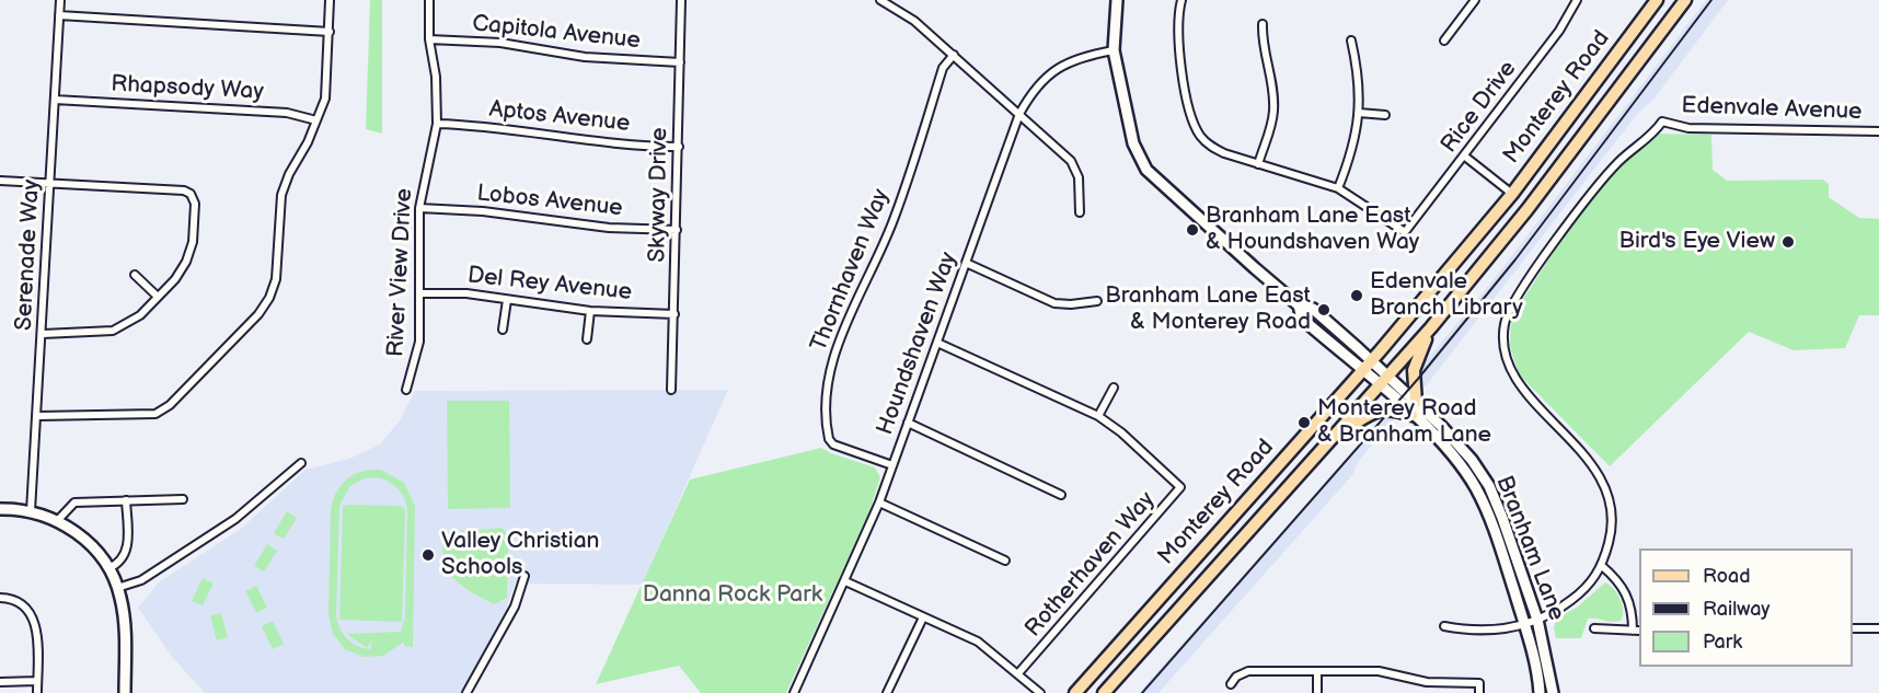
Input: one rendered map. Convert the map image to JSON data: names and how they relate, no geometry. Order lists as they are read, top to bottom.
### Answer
{
  "streets": {
    "main road": ["Monterey Road", "Branham Lane"],
    "street": [
      "Capitola Avenue",
      "Rhapsody Way",
      "Rice Drive",
      "Edenvale Avenue",
      "Aptos Avenue",
      "Skyway Drive",
      "Lobos Avenue",
      "Serenade Way",
      "Thornhaven Way",
      "River View Drive",
      "Del Rey Avenue",
      "Houndshaven Way",
      "Rotherhaven Way"
    ]
  },
  "crossings": [
    ["Capitola Avenue", "Skyway Drive"],
    ["Capitola Avenue", "River View Drive"],
    ["Rhapsody Way", "Serenade Way"],
    ["Monterey Road", "Branham Lane"],
    ["Aptos Avenue", "Skyway Drive"],
    ["Aptos Avenue", "River View Drive"],
    ["Skyway Drive", "Lobos Avenue"],
    ["Skyway Drive", "Del Rey Avenue"],
    ["Lobos Avenue", "River View Drive"],
    ["Thornhaven Way", "Houndshaven Way"],
    ["River View Drive", "Del Rey Avenue"],
    ["Houndshaven Way", "Rotherhaven Way"]
  ],
  "parks": ["Danna Rock Park"],
  "places": [
    "Branham Lane East & Houndshaven Way",
    "Bird's Eye View",
    "Edenvale Branch Library",
    "Branham Lane East & Monterey Road",
    "Monterey Road & Branham Lane",
    "Valley Christian Schools"
  ],
  "legend": ["Road", "Railway", "Park"]
}
